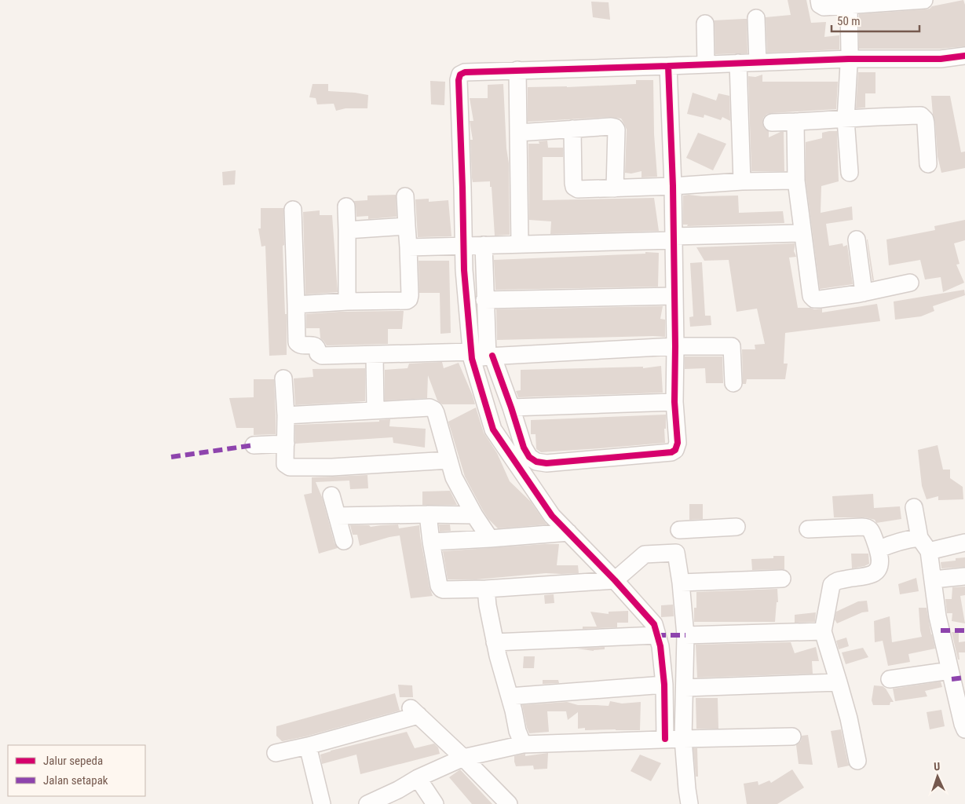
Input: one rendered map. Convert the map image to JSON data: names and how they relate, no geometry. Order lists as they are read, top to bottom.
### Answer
{
  "legend": ["Jalur sepeda", "Jalan setapak"],
  "scale_bar": "50 m",
  "north": "top"
}
